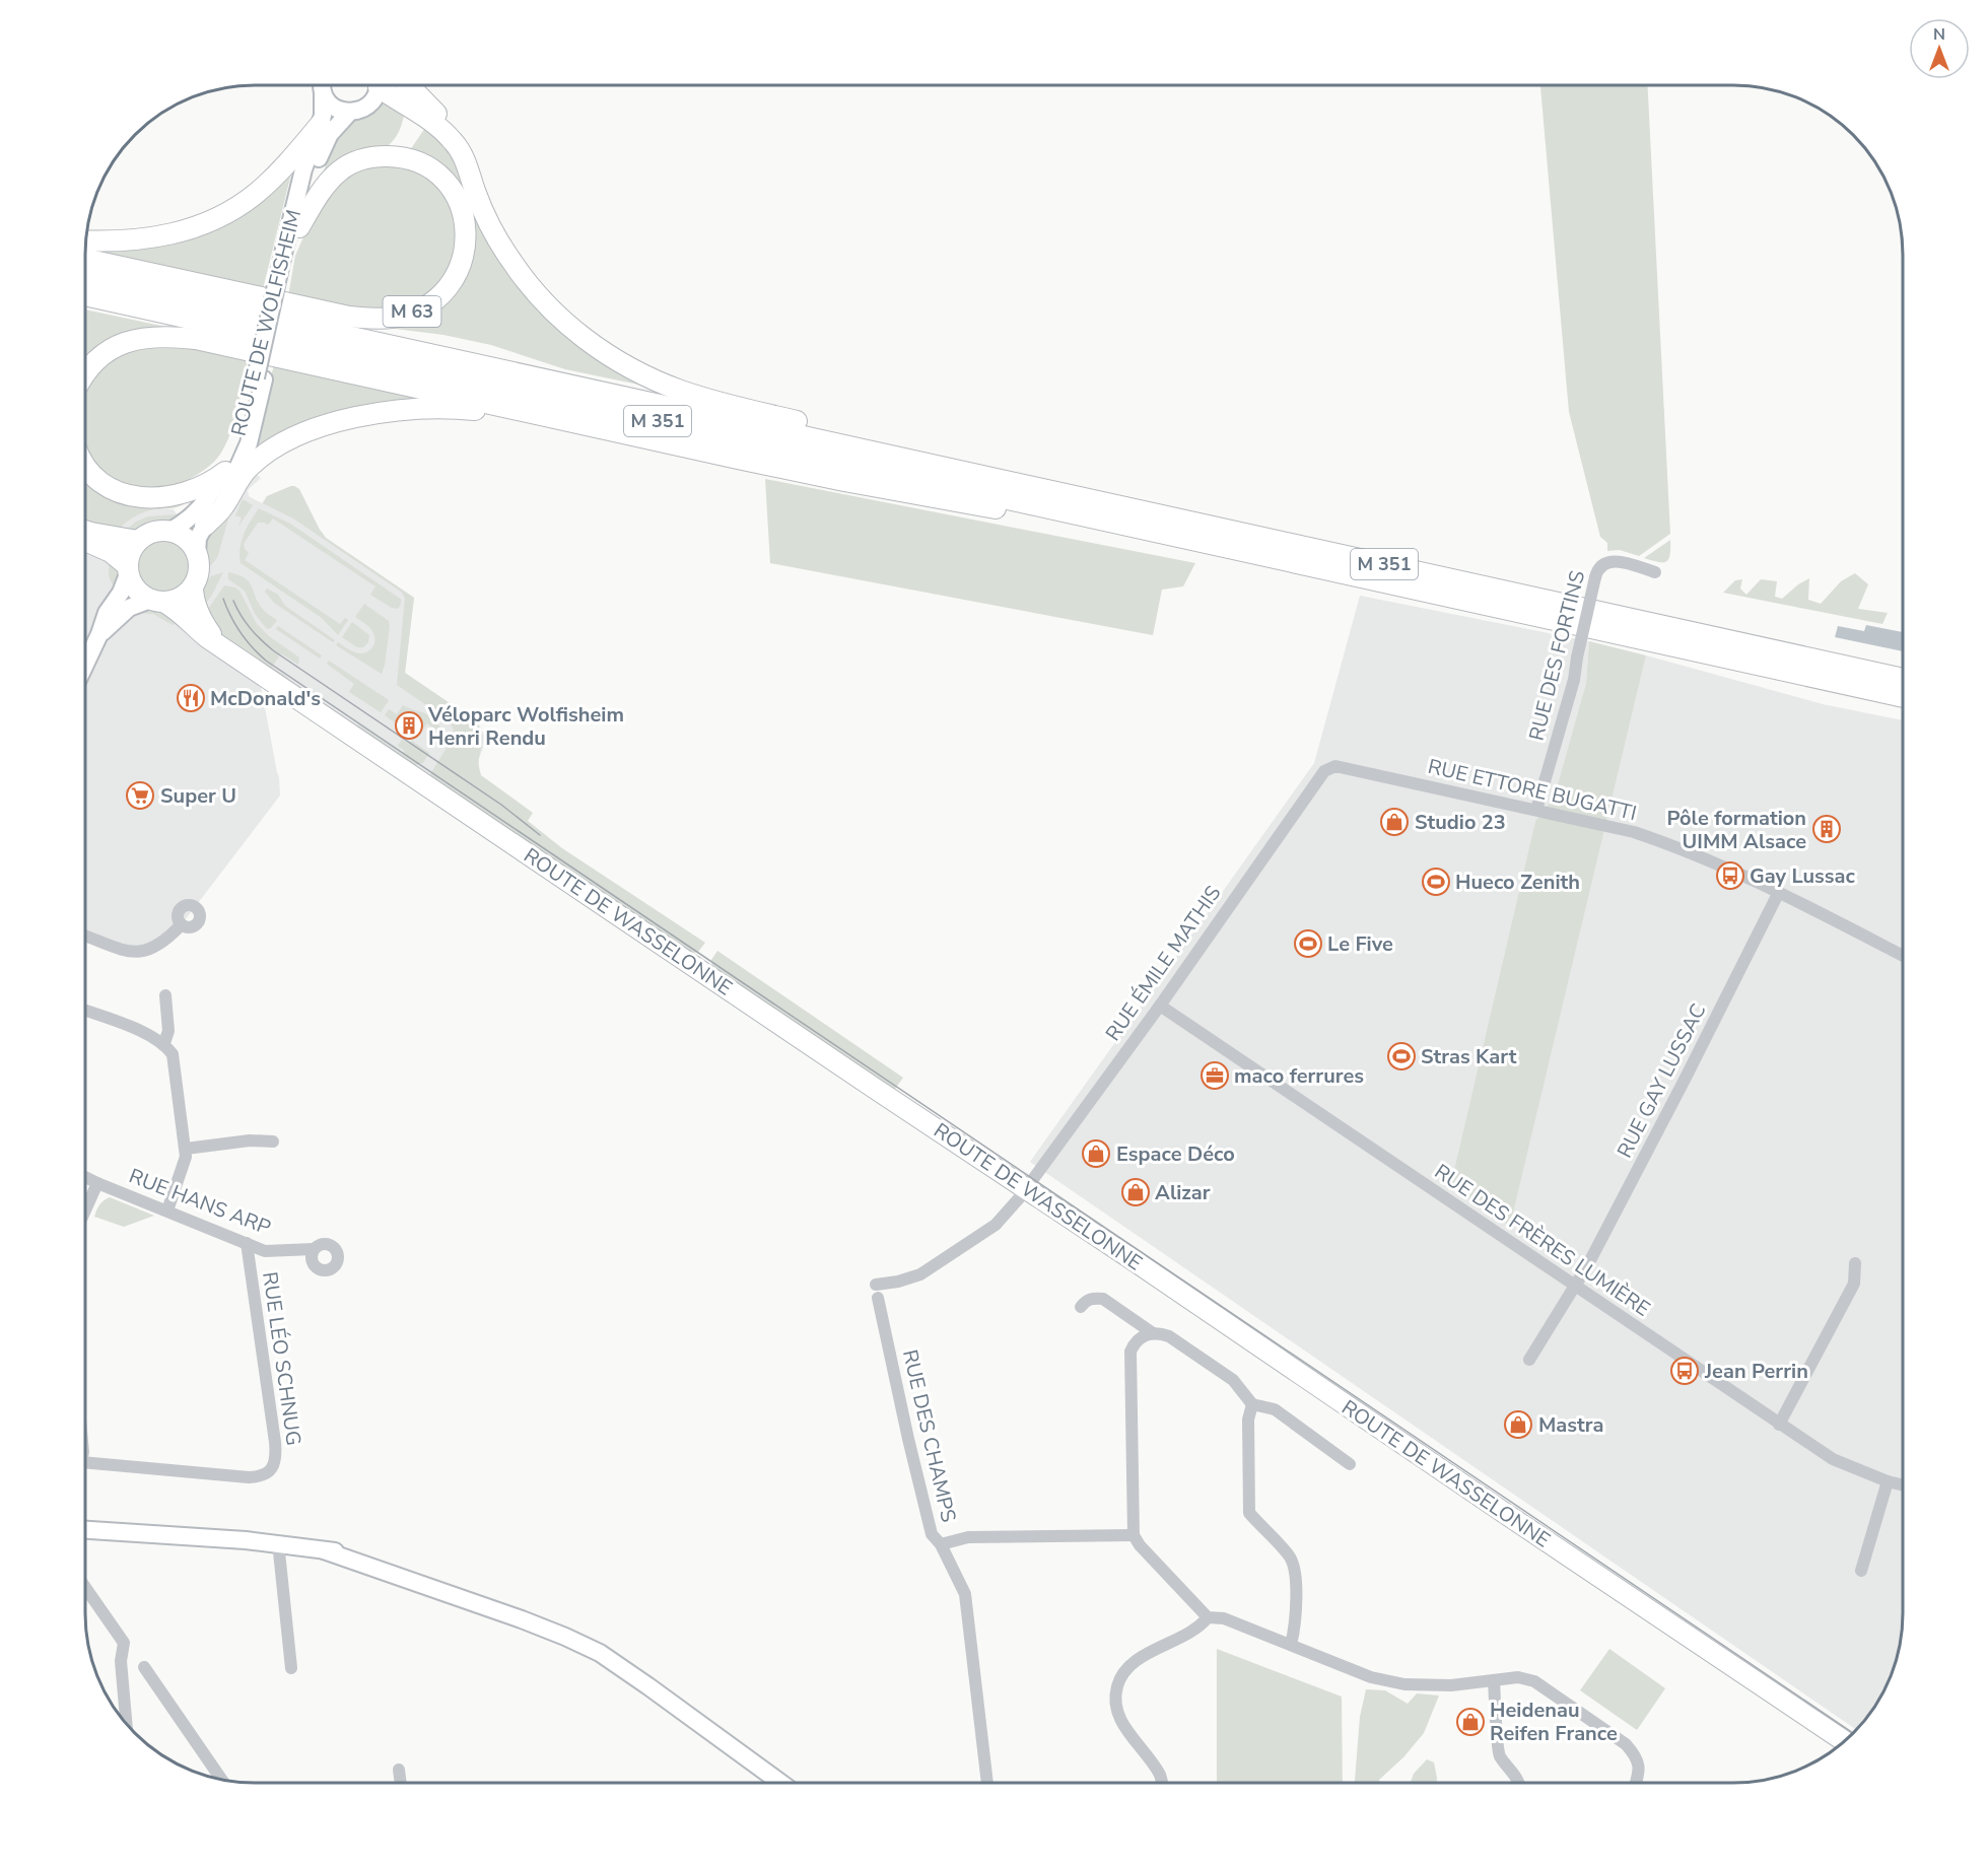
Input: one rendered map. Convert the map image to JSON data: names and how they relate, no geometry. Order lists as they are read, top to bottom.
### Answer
{
  "streets": {
    "main road": [
      "M 63",
      "ROUTE DE WOLFISHEIM",
      "M 351",
      "ROUTE DE WASSELONNE"
    ],
    "street": [
      "RUE DES FORTINS",
      "RUE ETTORE BUGATTI",
      "RUE ÉMILE MATHIS",
      "RUE GAY LUSSAC",
      "RUE HANS ARP",
      "RUE DES FRÈRES LUMIÈRE",
      "RUE LÉO SCHNUG",
      "RUE DES CHAMPS"
    ]
  },
  "crossings": [
    ["M 63", "ROUTE DE WOLFISHEIM"],
    ["ROUTE DE WOLFISHEIM", "ROUTE DE WASSELONNE"],
    ["RUE DES FORTINS", "RUE ETTORE BUGATTI"],
    ["RUE ETTORE BUGATTI", "RUE ÉMILE MATHIS"],
    ["RUE ETTORE BUGATTI", "RUE GAY LUSSAC"],
    ["ROUTE DE WASSELONNE", "RUE ÉMILE MATHIS"],
    ["RUE ÉMILE MATHIS", "RUE DES FRÈRES LUMIÈRE"],
    ["RUE ÉMILE MATHIS", "RUE DES CHAMPS"],
    ["RUE GAY LUSSAC", "RUE DES FRÈRES LUMIÈRE"],
    ["RUE HANS ARP", "RUE LÉO SCHNUG"]
  ],
  "places": {
    "restaurant": ["McDonald's"],
    "building": ["Véloparc Wolfisheim Henri Rendu", "Pôle formation UIMM Alsace"],
    "supermarket": ["Super U"],
    "shop": [
      "Studio 23",
      "Espace Déco",
      "Alizar",
      "Mastra",
      "Heidenau Reifen France"
    ],
    "bus stop": ["Gay Lussac", "Jean Perrin"],
    "sports": ["Hueco Zenith", "Le Five", "Stras Kart"],
    "office": ["maco ferrures"]
  },
  "north": "top"
}
